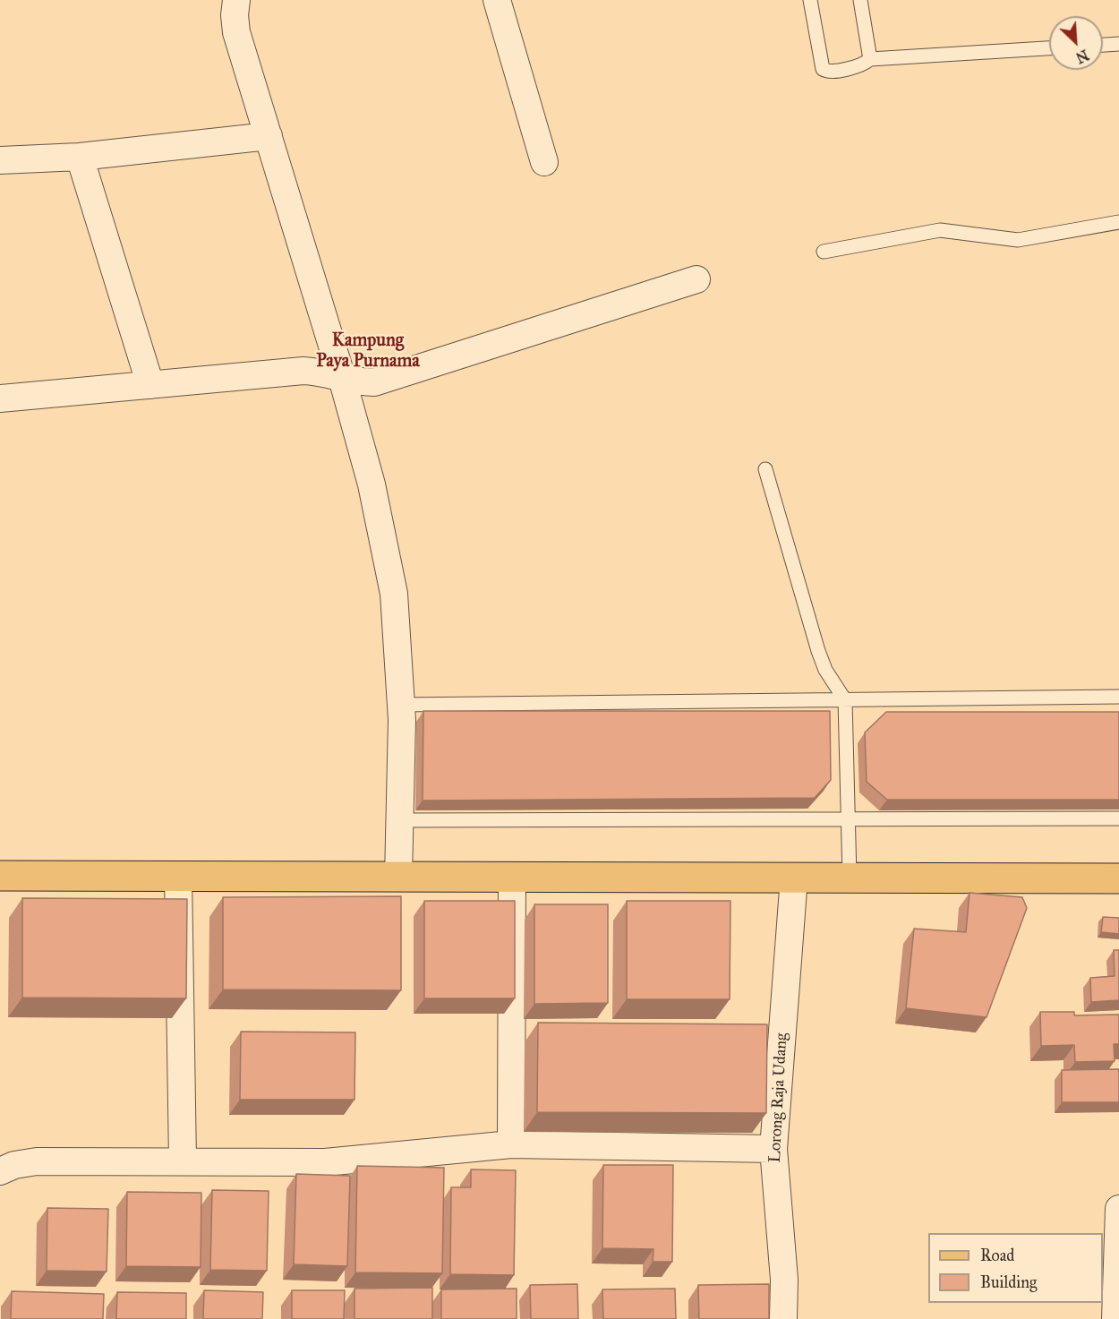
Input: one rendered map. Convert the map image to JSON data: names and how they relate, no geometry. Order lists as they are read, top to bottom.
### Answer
{
  "streets": {
    "street": ["Lorong Raja Udang"]
  },
  "districts": ["Kampung Paya Purnama"],
  "legend": ["Road", "Building"],
  "north": "bottom right"
}
